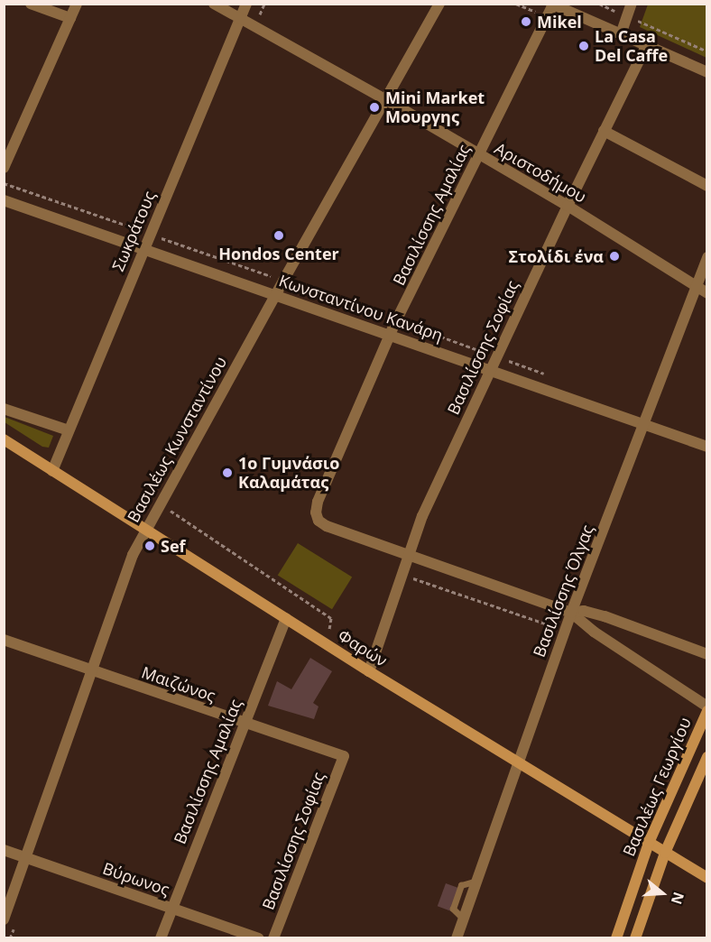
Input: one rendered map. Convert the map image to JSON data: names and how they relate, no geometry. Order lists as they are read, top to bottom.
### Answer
{
  "streets": {
    "main road": ["Φαρών", "Βασιλέως Γεωργίου"],
    "street": [
      "Αριστοδήμου",
      "Βασιλίσσης Αμαλίας",
      "Σωκράτους",
      "Κωνσταντίνου Κανάρη",
      "Βασιλίσσης Σοφίας",
      "Βασιλέως Κωνσταντίνου",
      "Βασιλίσσης Όλγας",
      "Μαιζώνος",
      "Βύρωνος"
    ]
  },
  "crossings": [
    ["Αριστοδήμου", "Βασιλίσσης Αμαλίας"],
    ["Αριστοδήμου", "Σωκράτους"],
    ["Αριστοδήμου", "Βασιλίσσης Σοφίας"],
    ["Αριστοδήμου", "Βασιλέως Κωνσταντίνου"],
    ["Αριστοδήμου", "Βασιλίσσης Όλγας"],
    ["Βασιλίσσης Αμαλίας", "Κωνσταντίνου Κανάρη"],
    ["Βασιλίσσης Αμαλίας", "Βασιλίσσης Σοφίας"],
    ["Βασιλίσσης Αμαλίας", "Φαρών"],
    ["Βασιλίσσης Αμαλίας", "Μαιζώνος"],
    ["Βασιλίσσης Αμαλίας", "Βύρωνος"],
    ["Σωκράτους", "Κωνσταντίνου Κανάρη"],
    ["Σωκράτους", "Φαρών"],
    ["Κωνσταντίνου Κανάρη", "Βασιλίσσης Σοφίας"],
    ["Κωνσταντίνου Κανάρη", "Βασιλέως Κωνσταντίνου"],
    ["Κωνσταντίνου Κανάρη", "Βασιλίσσης Όλγας"],
    ["Βασιλίσσης Σοφίας", "Φαρών"],
    ["Βασιλίσσης Σοφίας", "Μαιζώνος"],
    ["Βασιλέως Κωνσταντίνου", "Φαρών"],
    ["Βασιλέως Κωνσταντίνου", "Μαιζώνος"],
    ["Βασιλέως Κωνσταντίνου", "Βύρωνος"],
    ["Βασιλίσσης Όλγας", "Φαρών"],
    ["Φαρών", "Βασιλέως Γεωργίου"]
  ],
  "places": [
    "Mikel",
    "La Casa Del Caffe",
    "Mini Market Μουργης",
    "Hondos Center",
    "Στολίδι ένα",
    "1ο Γυμνάσιο Καλαμάτας",
    "Sef"
  ],
  "north": "right"
}
